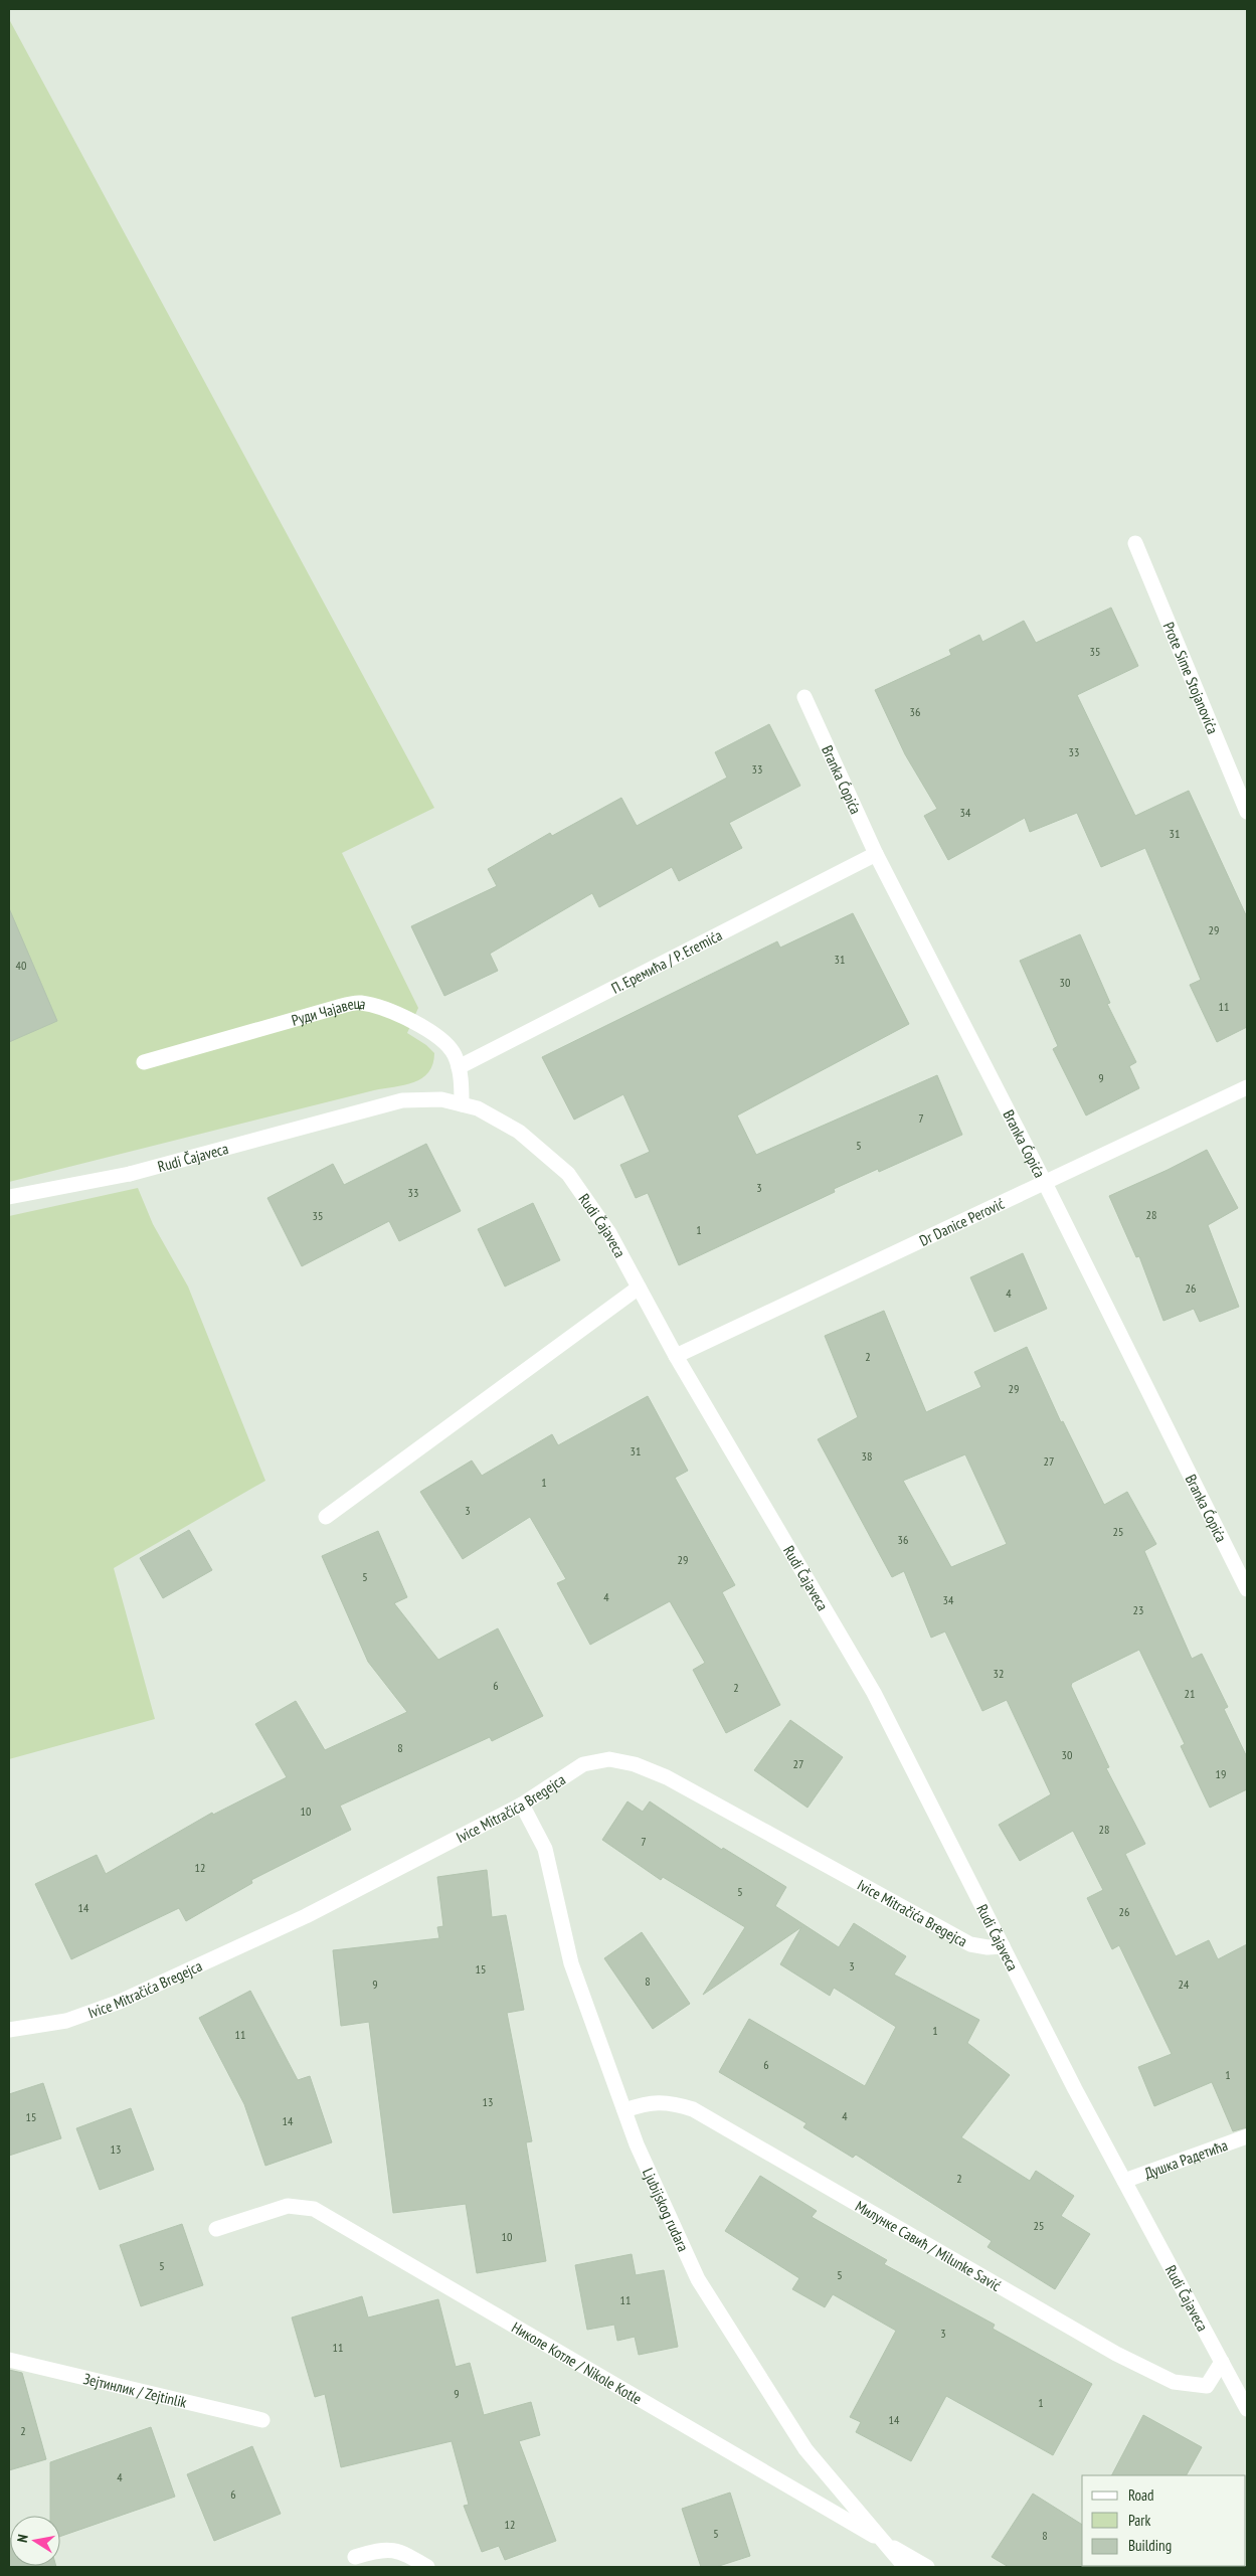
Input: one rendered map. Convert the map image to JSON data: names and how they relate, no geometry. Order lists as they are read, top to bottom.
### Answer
{
  "streets": {
    "street": [
      "Prote Sime Stojanovića",
      "Branka Ćopića",
      "П. Еремића / P. Eremića",
      "Руди Чајавеца",
      "Rudi Čajaveca",
      "Dr Danice Perović",
      "Ivice Mitračića Bregejca",
      "Душка Радетића",
      "Ljubijskog rudara",
      "Милунке Савић / Milunke Savić",
      "Николе Котле / Nikole Kotle",
      "Зејтинлик / Zejtinlik"
    ]
  },
  "crossings": [
    ["Branka Ćopića", "П. Еремића / P. Eremića"],
    ["Branka Ćopića", "Dr Danice Perović"],
    ["П. Еремића / P. Eremića", "Руди Чајавеца"],
    ["Руди Чајавеца", "Rudi Čajaveca"],
    ["Rudi Čajaveca", "Dr Danice Perović"],
    ["Rudi Čajaveca", "Ivice Mitračića Bregejca"],
    ["Rudi Čajaveca", "Душка Радетића"],
    ["Rudi Čajaveca", "Милунке Савић / Milunke Savić"],
    ["Ivice Mitračića Bregejca", "Ljubijskog rudara"],
    ["Ljubijskog rudara", "Милунке Савић / Milunke Savić"],
    ["Ljubijskog rudara", "Николе Котле / Nikole Kotle"]
  ],
  "house_numbers": [
    "35",
    "36",
    "33",
    "33",
    "34",
    "31",
    "29",
    "31",
    "40",
    "30",
    "11",
    "9",
    "7",
    "5",
    "3",
    "33",
    "28",
    "35",
    "1",
    "26",
    "4",
    "2",
    "29",
    "31",
    "38",
    "27",
    "1",
    "3",
    "25",
    "36",
    "29",
    "5",
    "4",
    "34",
    "23",
    "32",
    "6",
    "2",
    "21",
    "8",
    "30",
    "27",
    "19",
    "10",
    "28",
    "7",
    "12",
    "5",
    "14",
    "26",
    "3",
    "15",
    "8",
    "9",
    "24",
    "1",
    "11",
    "6",
    "1",
    "13",
    "4",
    "15",
    "14",
    "13",
    "2",
    "25",
    "10",
    "5",
    "5",
    "11",
    "3",
    "11",
    "9",
    "1",
    "14",
    "2",
    "4",
    "6",
    "12",
    "5",
    "8"
  ],
  "legend": ["Road", "Park", "Building"],
  "north": "left"
}
